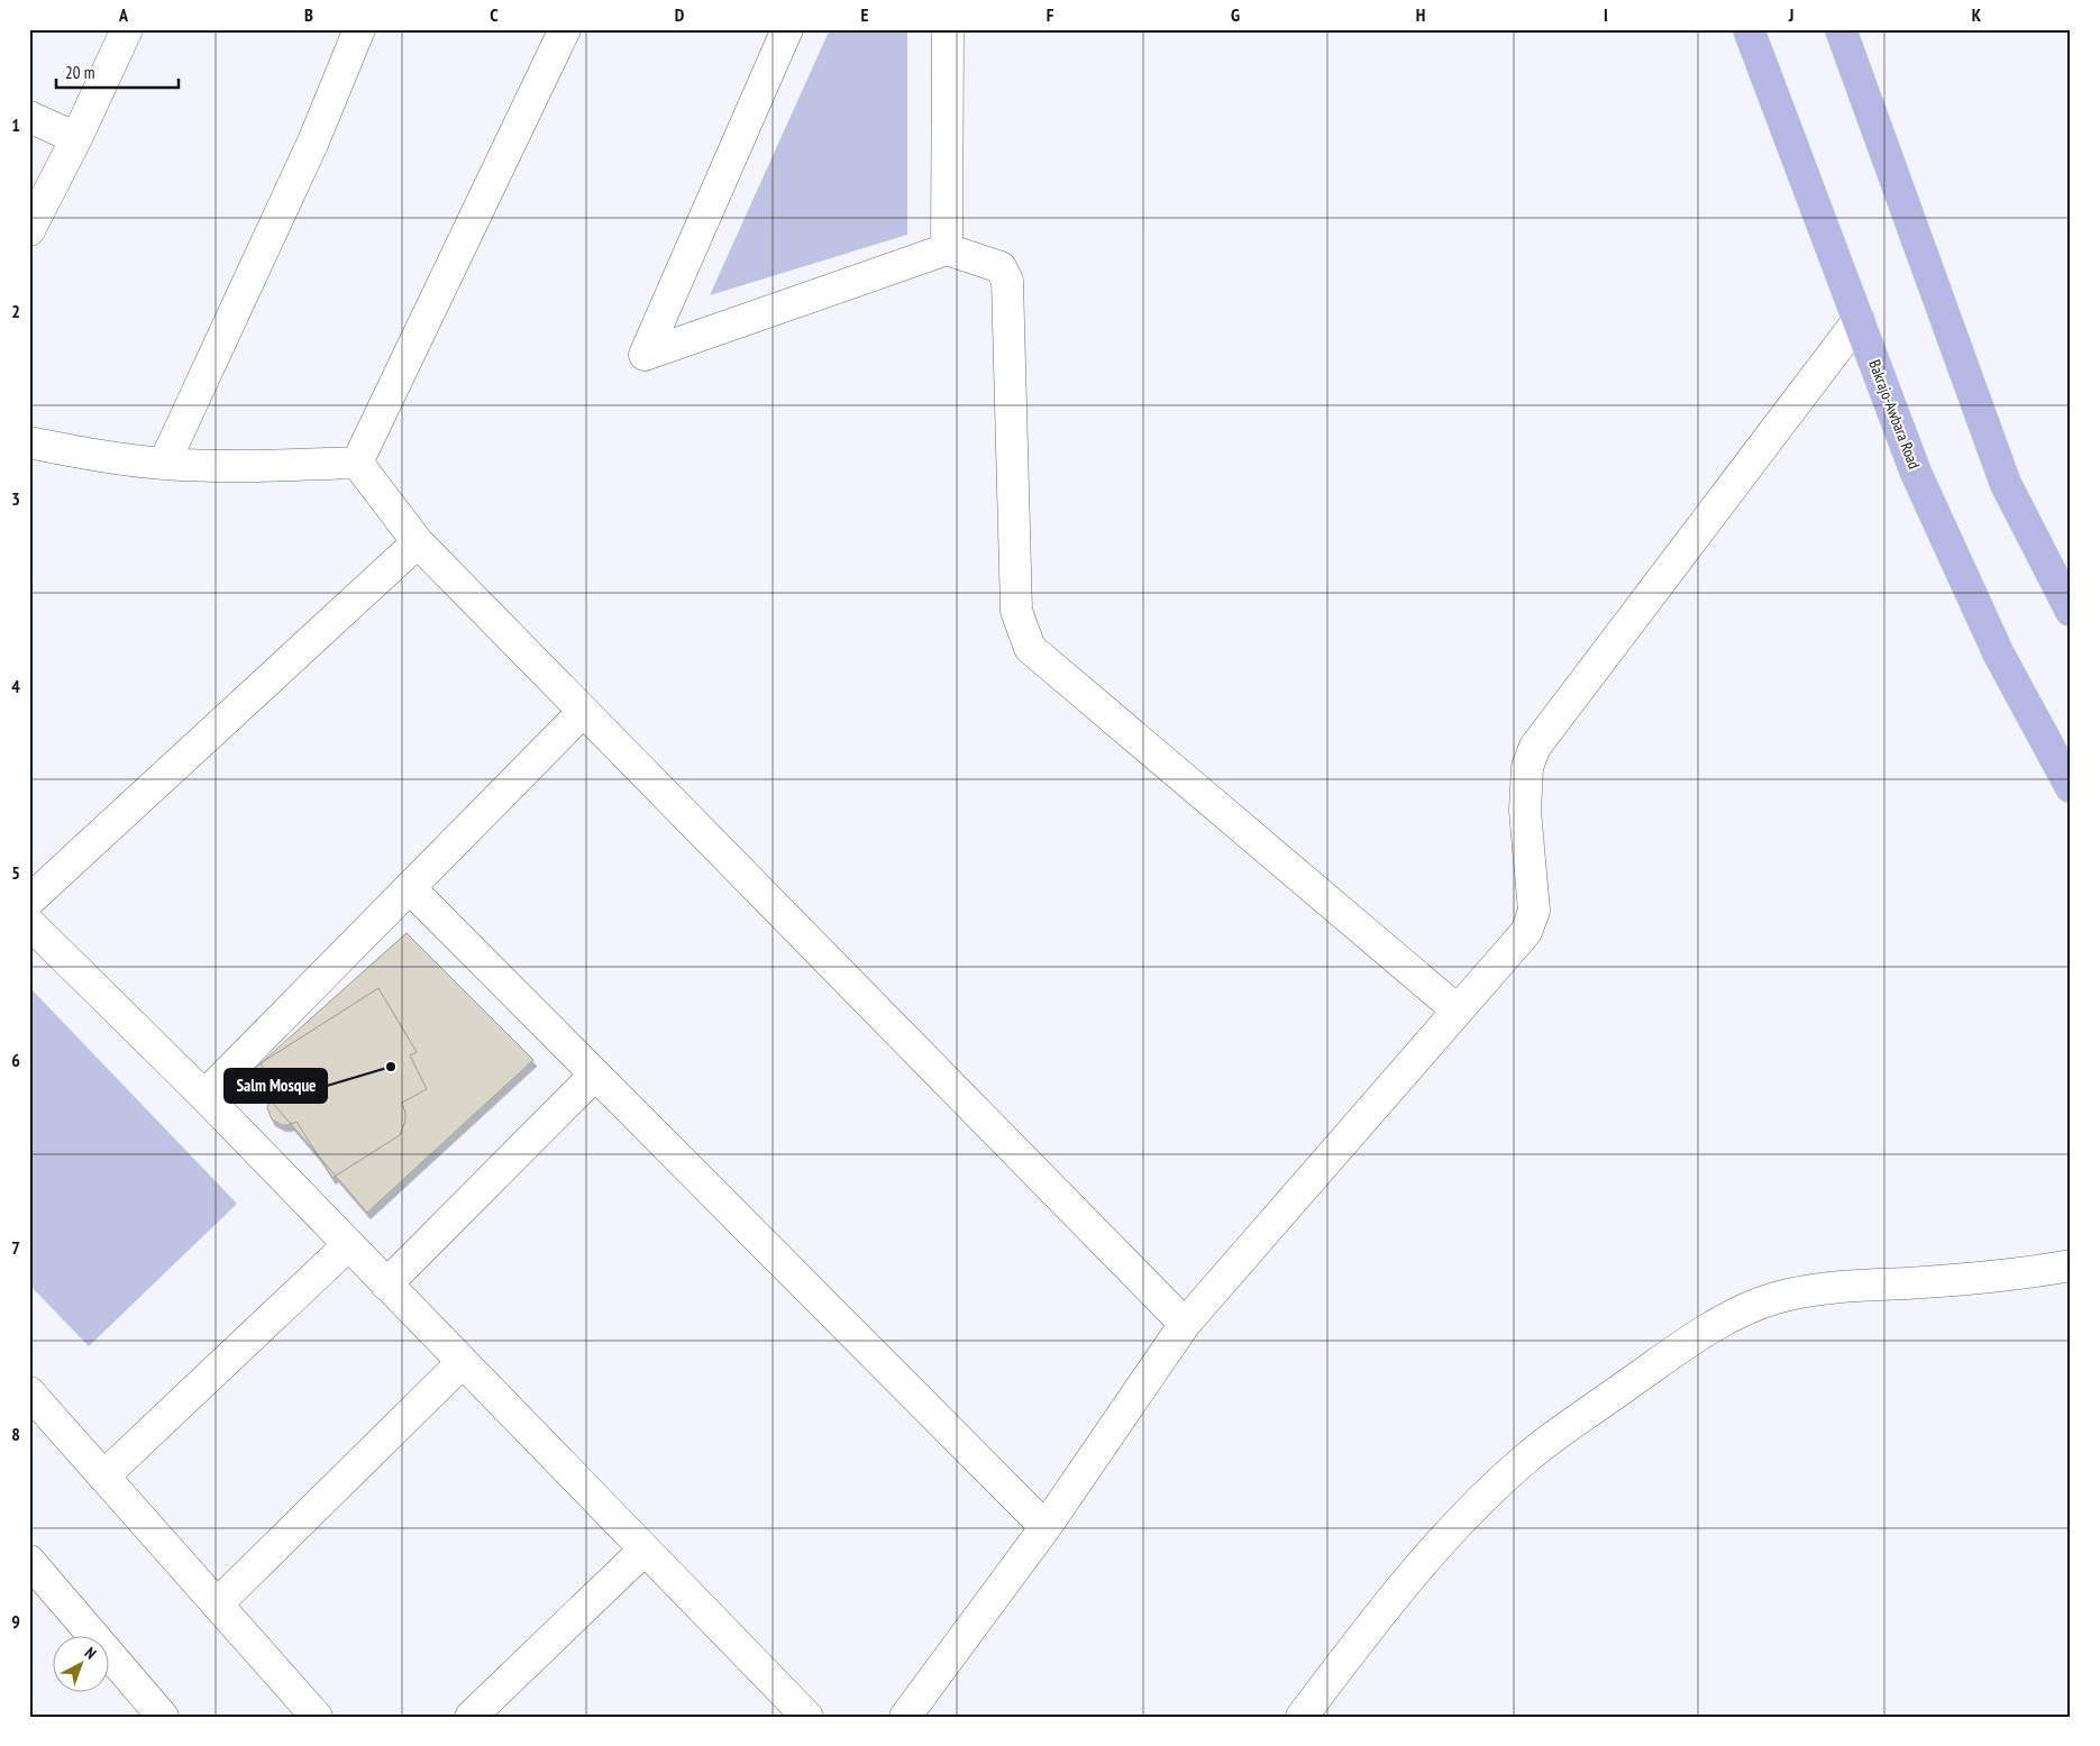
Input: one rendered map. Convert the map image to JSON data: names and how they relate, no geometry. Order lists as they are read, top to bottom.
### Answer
{
  "streets": {
    "main road": ["Bakrajo-Awbara Road"]
  },
  "places": ["Salm Mosque"],
  "scale_bar": "20 m",
  "north": "top right",
  "grid": {
    "columns": [
      "A",
      "B",
      "C",
      "D",
      "E",
      "F",
      "G",
      "H",
      "I",
      "J",
      "K"
    ],
    "rows": [
      "1",
      "2",
      "3",
      "4",
      "5",
      "6",
      "7",
      "8",
      "9"
    ]
  }
}
